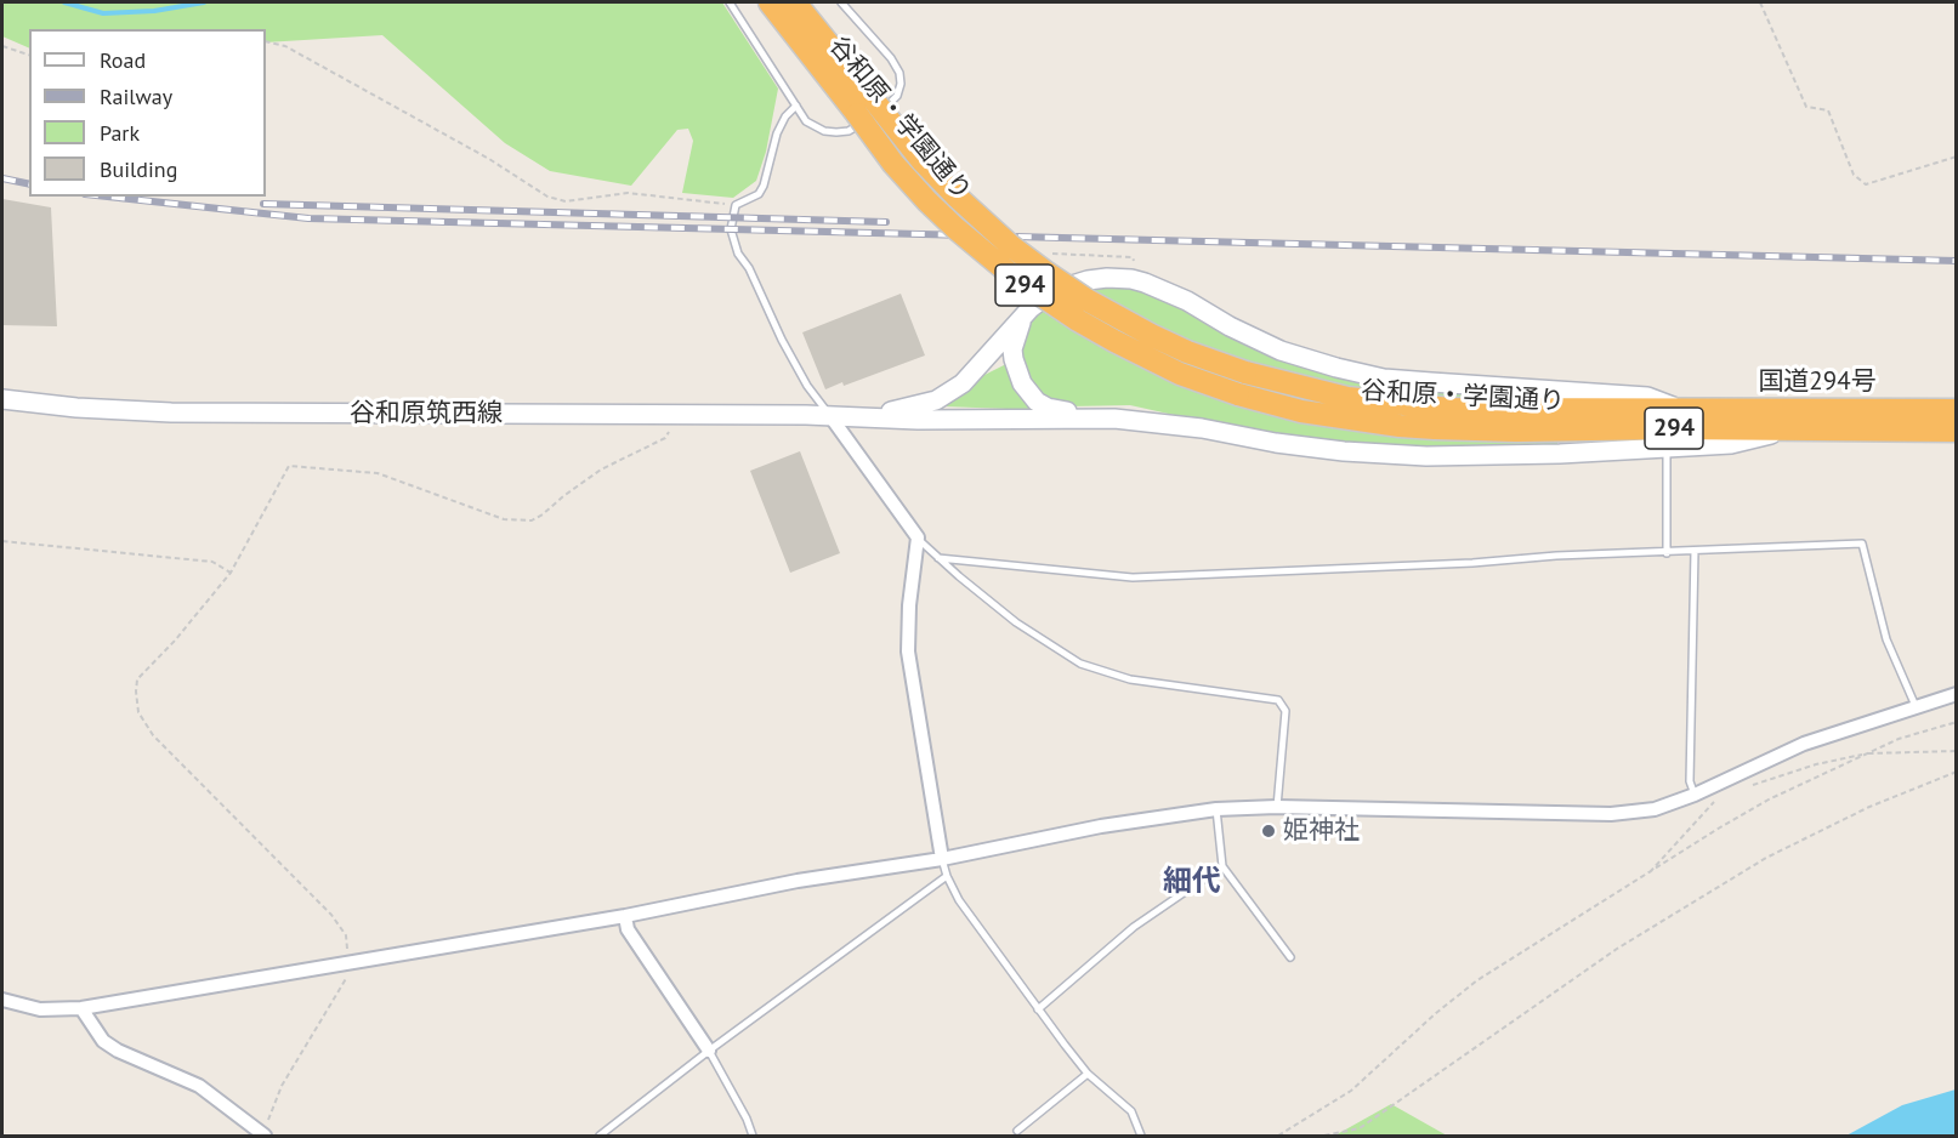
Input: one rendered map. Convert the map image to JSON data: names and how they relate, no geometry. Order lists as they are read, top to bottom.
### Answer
{
  "streets": {
    "highway": ["谷和原・学園通り", "294", "国道294号"],
    "main road": ["谷和原筑西線"]
  },
  "crossings": [
    ["谷和原・学園通り", "国道294号"]
  ],
  "districts": ["細代"],
  "places": ["姫神社"],
  "legend": [
    "Road",
    "Railway",
    "Park",
    "Building"
  ]
}
